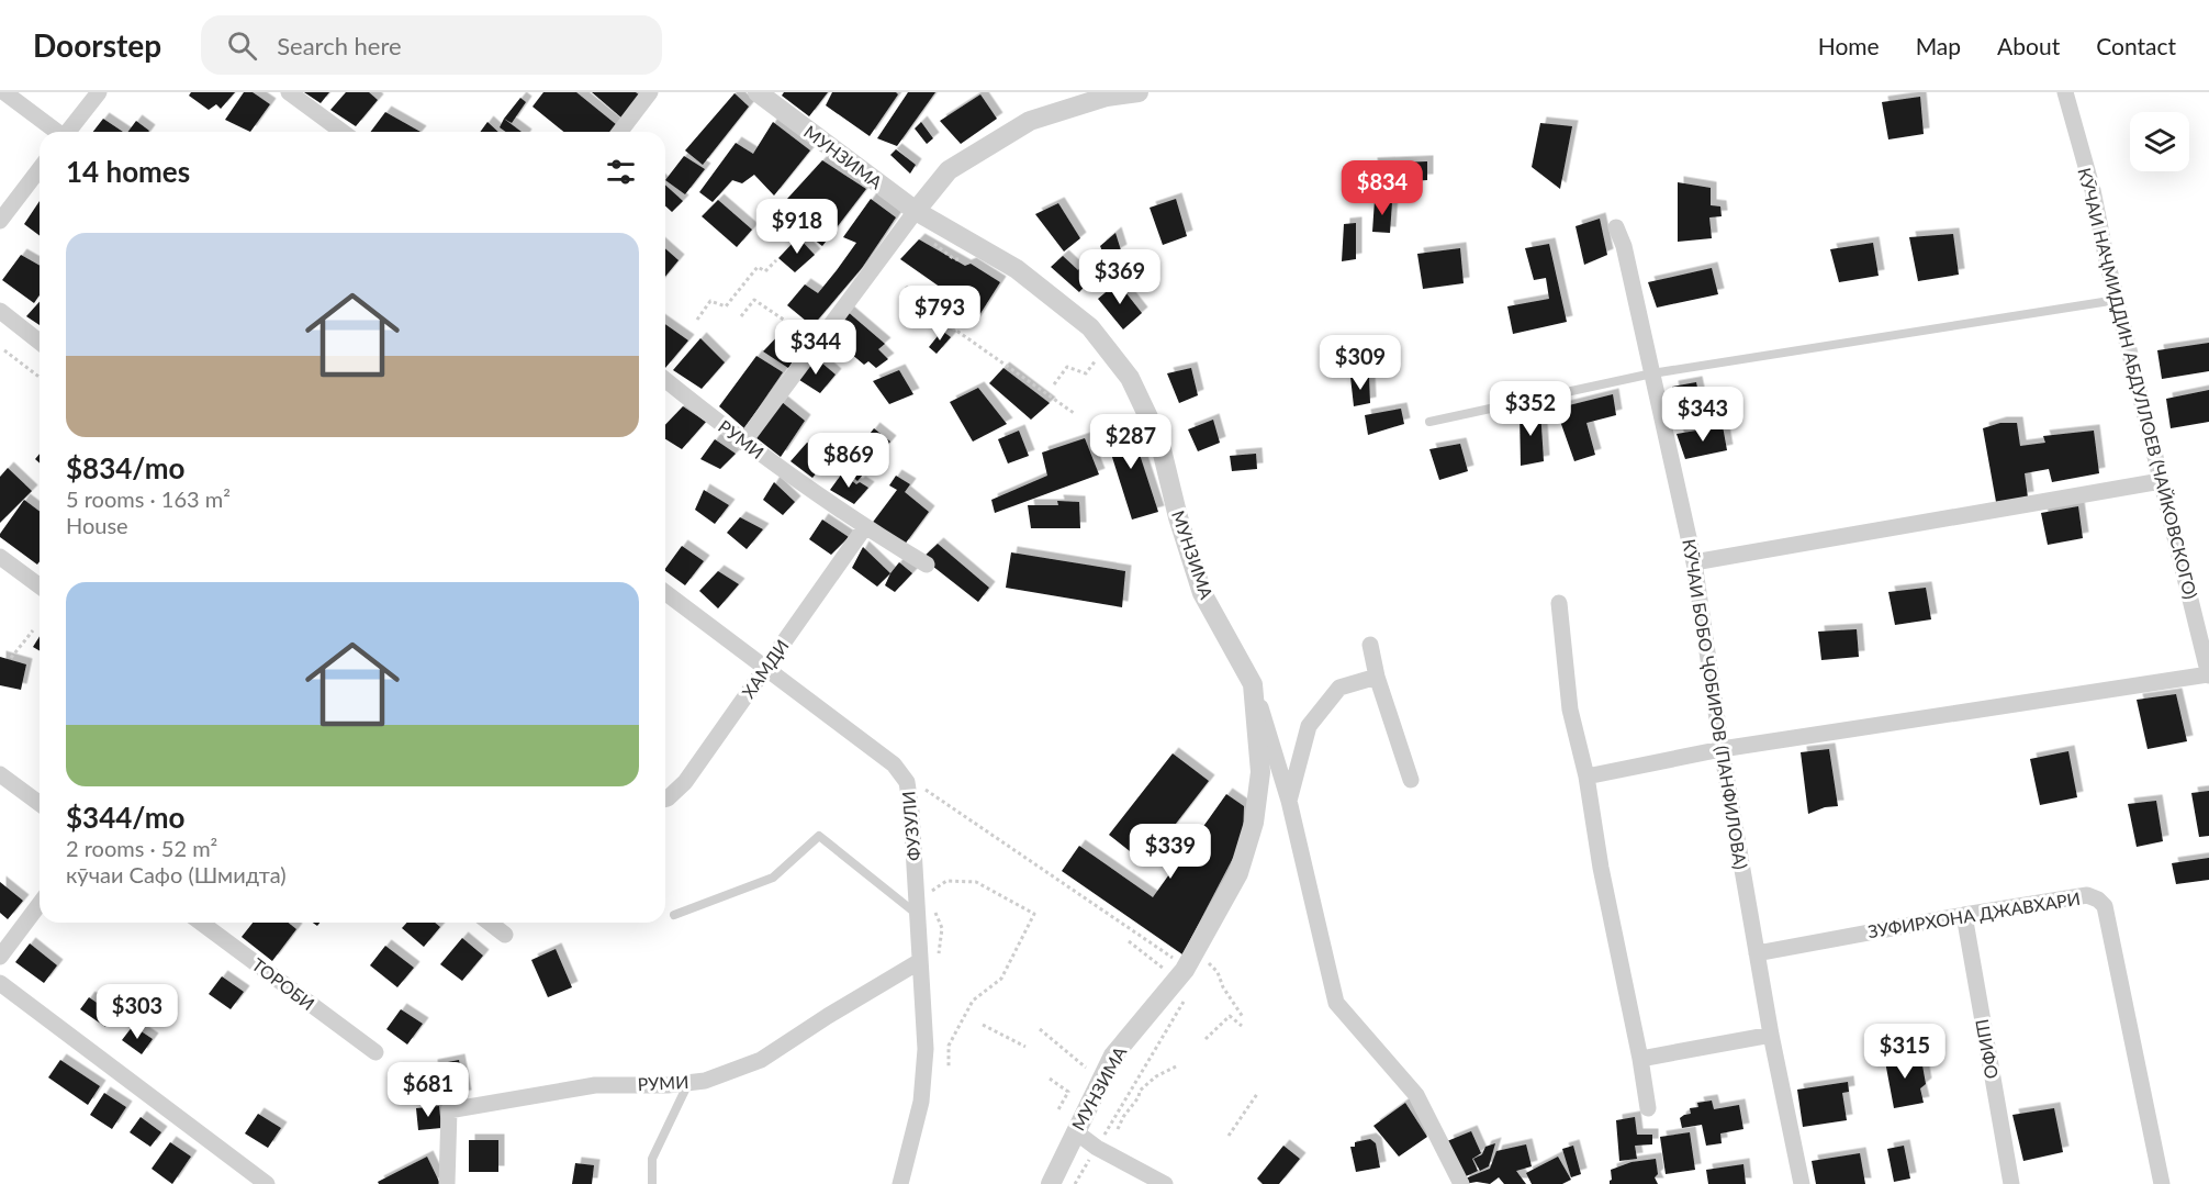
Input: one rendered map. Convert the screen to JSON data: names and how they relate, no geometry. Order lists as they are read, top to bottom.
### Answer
{
  "streets": {
    "street": [
      "МУНЗИМА",
      "КӮЧАИ НАҶМИДДИН АБДУЛЛОЕВ (ЧАЙКОВСКОГО)",
      "РУМИ",
      "ХАМДИ",
      "КӮЧАИ БОБО ҶОБИРОВ (ПАНФИЛОВА)",
      "ФУЗУЛИ",
      "ЗУФИРХОНА ДЖАВХАРИ",
      "ТОРОБИ",
      "ШИФО"
    ]
  },
  "crossings": [
    ["РУМИ", "ХАМДИ"],
    ["РУМИ", "ФУЗУЛИ"],
    ["ХАМДИ", "ФУЗУЛИ"],
    ["КӮЧАИ БОБО ҶОБИРОВ (ПАНФИЛОВА)", "ЗУФИРХОНА ДЖАВХАРИ"],
    ["ЗУФИРХОНА ДЖАВХАРИ", "ШИФО"]
  ],
  "page": {
    "header": "Doorstep",
    "search": "Search here",
    "nav": [
      "Home",
      "Map",
      "About",
      "Contact"
    ],
    "heading": "14 homes",
    "price": [
      "$834",
      "$918",
      "$369",
      "$793",
      "$344",
      "$309",
      "$352",
      "$343",
      "$287",
      "$869",
      "$339",
      "$303",
      "$315",
      "$681"
    ],
    "list": [
      {
        "name": "$834/mo",
        "note": "5 rooms · 163 m² · House"
      },
      {
        "name": "$344/mo",
        "note": "2 rooms · 52 m² · кӯчаи Сафо (Шмидта)"
      }
    ]
  }
}
